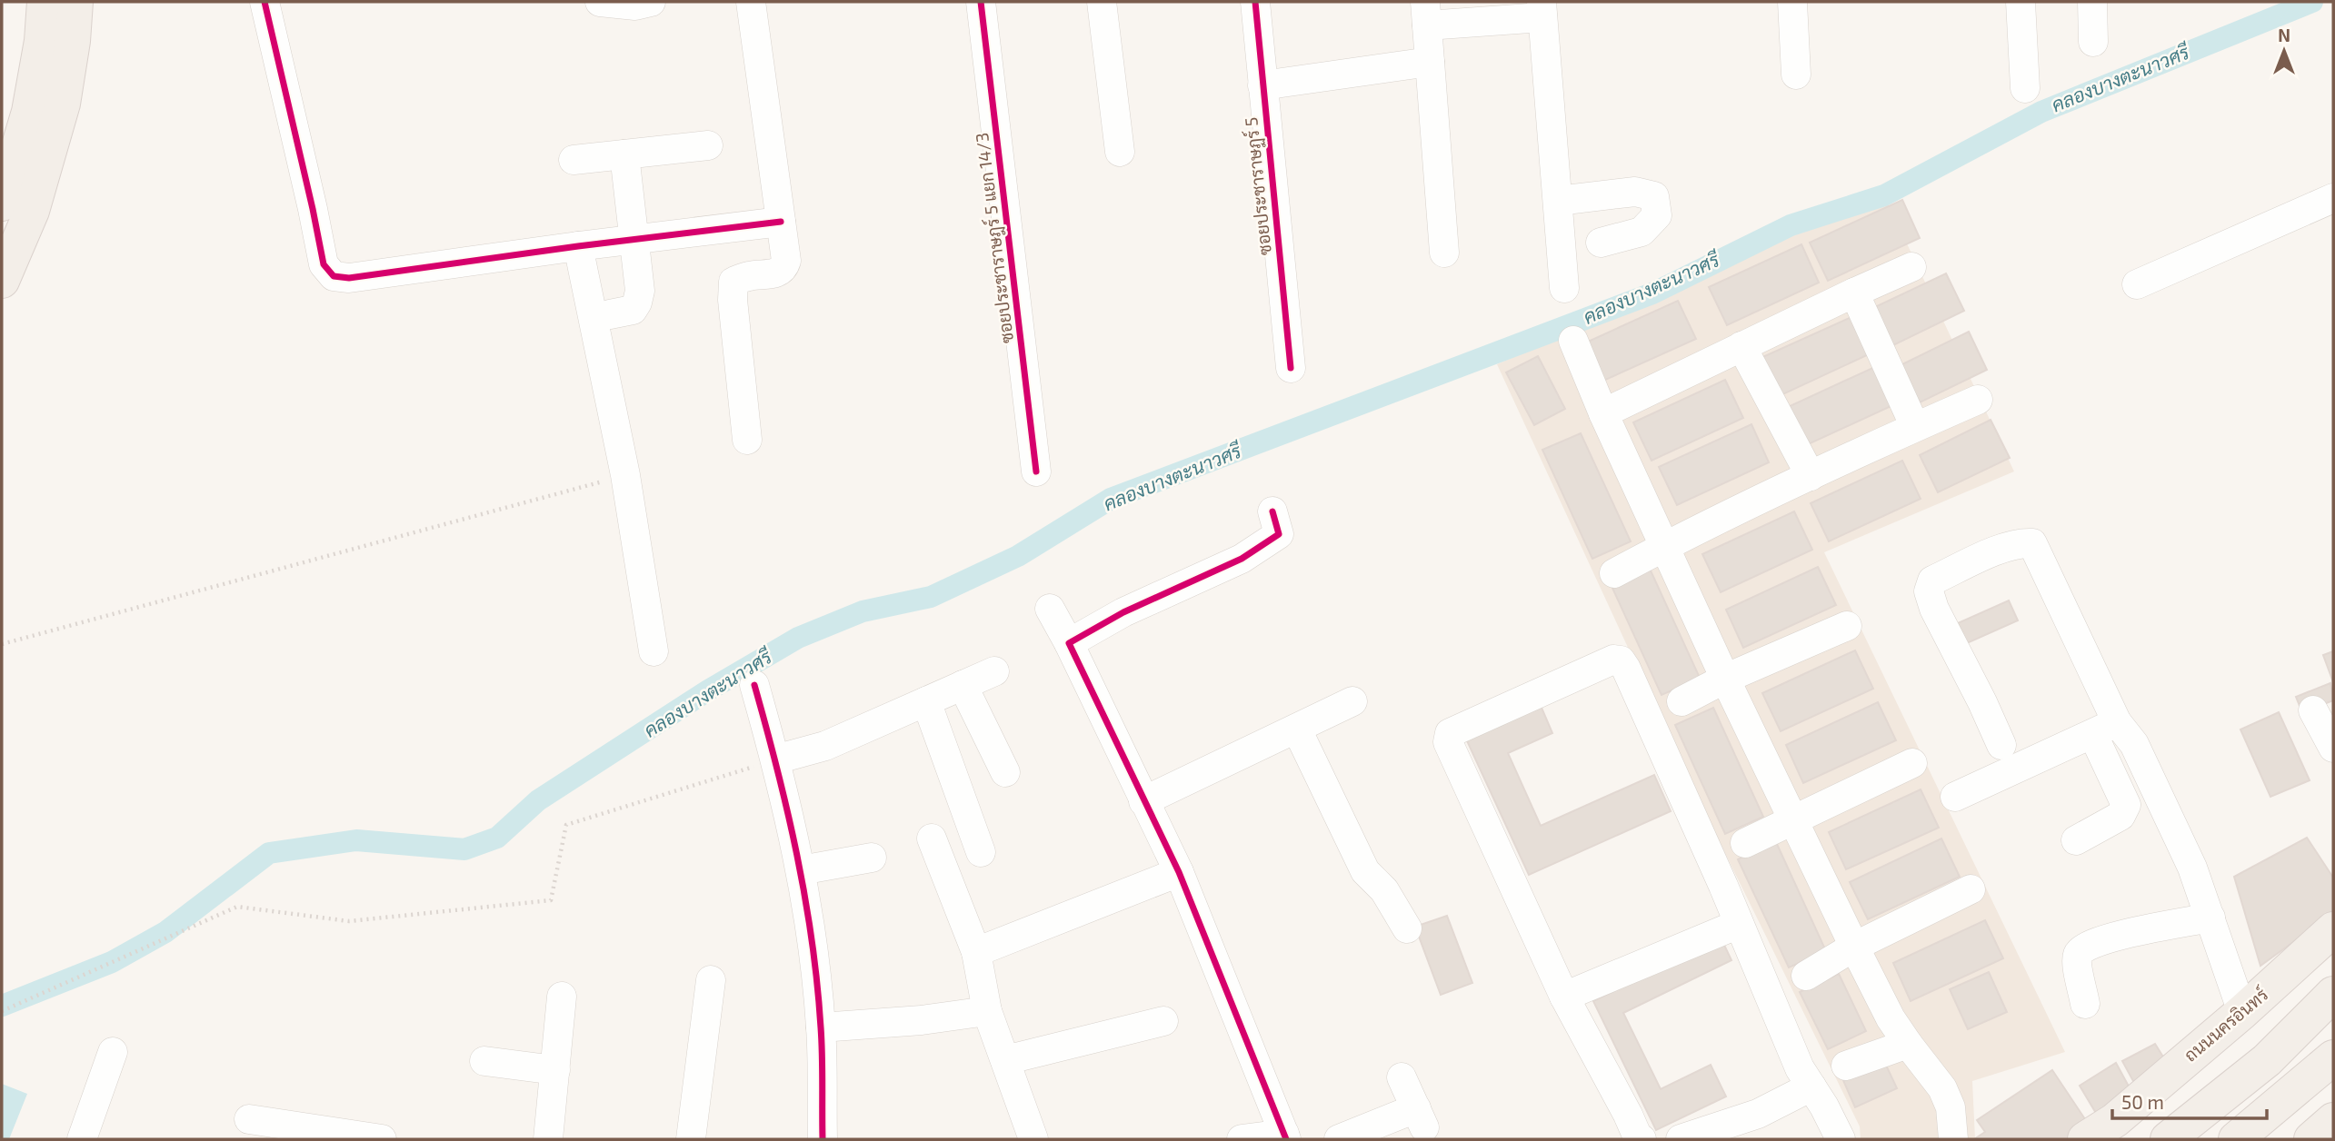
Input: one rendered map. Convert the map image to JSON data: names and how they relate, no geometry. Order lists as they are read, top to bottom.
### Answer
{
  "streets": {
    "main road": ["ถนนนครอินทร์"],
    "street": ["ซอยประชาราษฏร์ 5", "ซอยประชาราษฎร์ 5 แยก 14/3"]
  },
  "water": ["คลองบางตะนาวศรี"],
  "scale_bar": "50 m",
  "north": "top"
}
